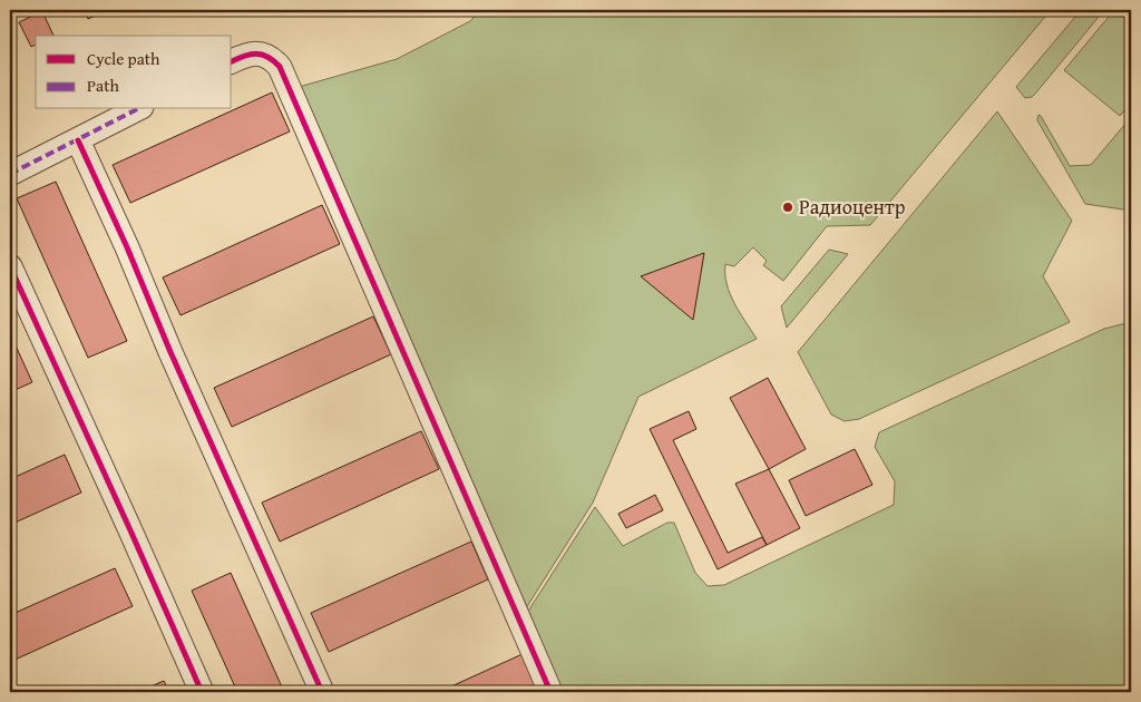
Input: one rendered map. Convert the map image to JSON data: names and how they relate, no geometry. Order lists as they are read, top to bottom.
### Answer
{
  "places": ["Радиоцентр"],
  "legend": ["Cycle path", "Path"]
}
